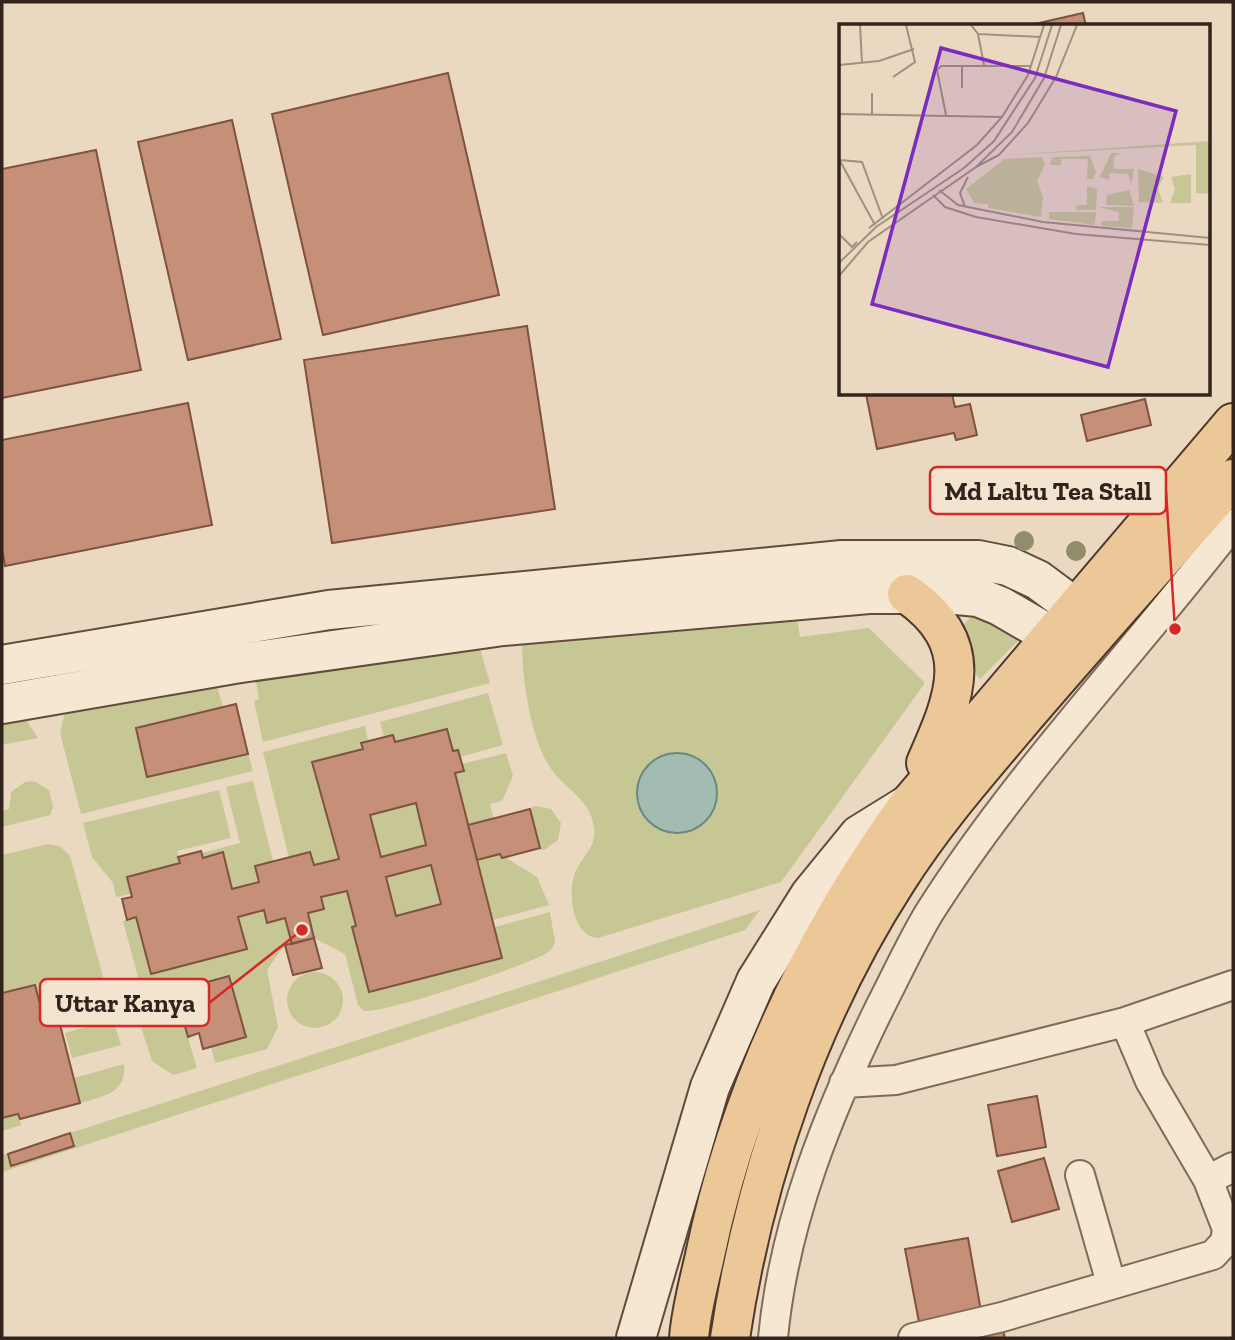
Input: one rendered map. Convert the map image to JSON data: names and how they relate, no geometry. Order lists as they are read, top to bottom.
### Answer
{
  "places": ["Md Laltu Tea Stall", "Uttar Kanya"]
}
